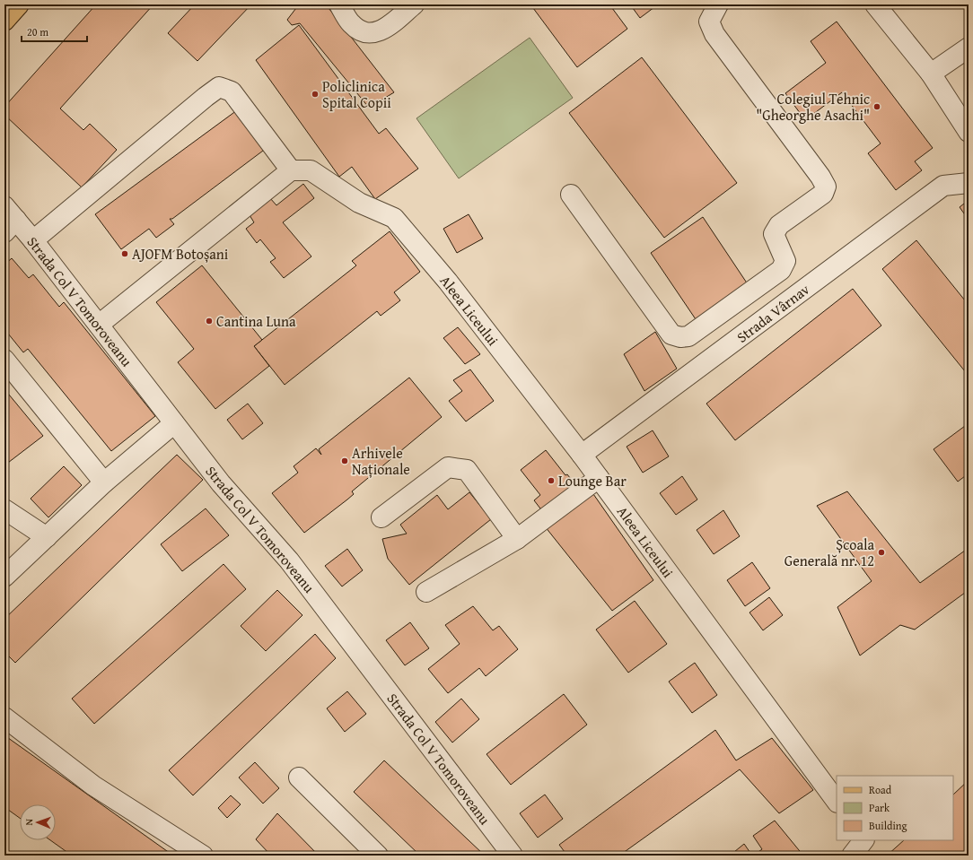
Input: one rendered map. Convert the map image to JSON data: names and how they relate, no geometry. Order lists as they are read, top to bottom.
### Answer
{
  "streets": {
    "street": ["Strada Col V Tomoroveanu", "Aleea Liceului", "Strada Vârnav"]
  },
  "crossings": [
    ["Aleea Liceului", "Strada Vârnav"]
  ],
  "places": [
    "Policlinica Spital Copii",
    "Colegiul Tehnic \"Gheorghe Asachi\"",
    "AJOFM Botoșani",
    "Cantina Luna",
    "Arhivele Naționale",
    "Lounge Bar",
    "Școala Generală nr. 12"
  ],
  "legend": ["Road", "Park", "Building"],
  "scale_bar": "20 m",
  "north": "left"
}
